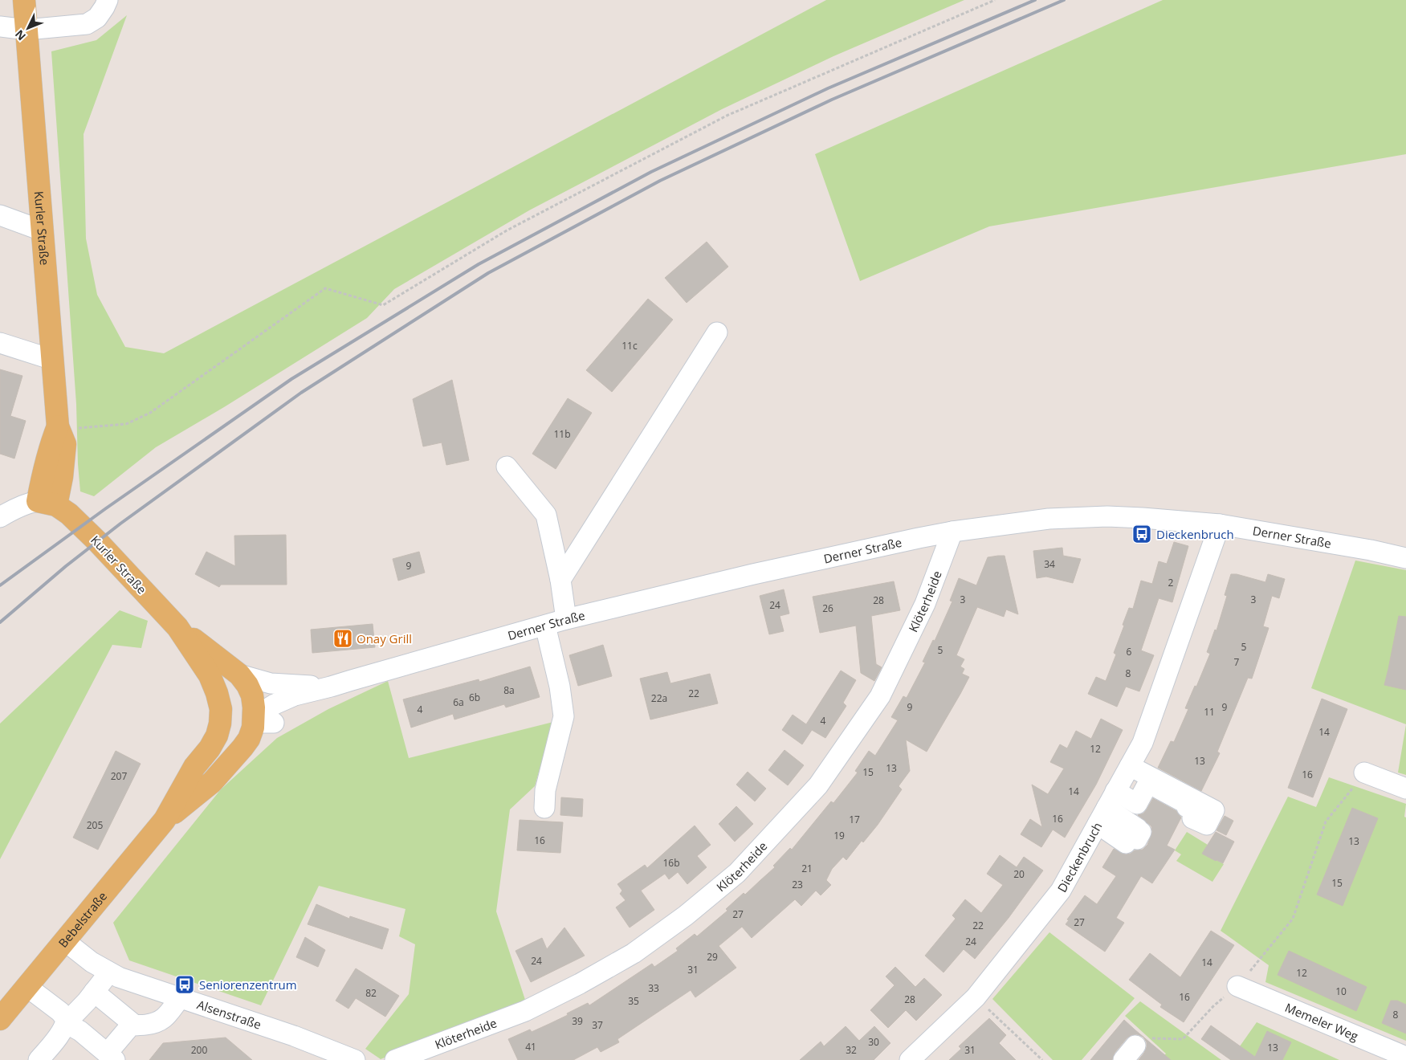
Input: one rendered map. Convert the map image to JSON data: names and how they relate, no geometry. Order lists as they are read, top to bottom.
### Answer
{
  "streets": {
    "main road": ["Kurler Straße", "Bebelstraße"],
    "street": [
      "Derner Straße",
      "Klöterheide",
      "Dieckenbruch",
      "Alsenstraße",
      "Memeler Weg"
    ]
  },
  "crossings": [
    ["Kurler Straße", "Derner Straße"],
    ["Kurler Straße", "Bebelstraße"],
    ["Derner Straße", "Klöterheide"],
    ["Derner Straße", "Dieckenbruch"],
    ["Derner Straße", "Bebelstraße"],
    ["Bebelstraße", "Alsenstraße"]
  ],
  "places": {
    "bus stop": ["Dieckenbruch", "Seniorenzentrum"],
    "restaurant": ["Onay Grill"]
  },
  "house_numbers": [
    "11c",
    "11b",
    "34",
    "9",
    "2",
    "3",
    "3",
    "28",
    "24",
    "26",
    "5",
    "5",
    "6",
    "7",
    "8",
    "8a",
    "22",
    "6b",
    "22a",
    "6a",
    "9",
    "9",
    "4",
    "11",
    "4",
    "14",
    "12",
    "13",
    "13",
    "15",
    "16",
    "207",
    "14",
    "16",
    "17",
    "205",
    "19",
    "16",
    "13",
    "16b",
    "21",
    "20",
    "15",
    "23",
    "27",
    "27",
    "22",
    "24",
    "29",
    "24",
    "14",
    "31",
    "12",
    "33",
    "10",
    "82",
    "16",
    "28",
    "35",
    "8",
    "39",
    "37",
    "30",
    "41",
    "13",
    "200",
    "32",
    "31"
  ],
  "north": "bottom left"
}
